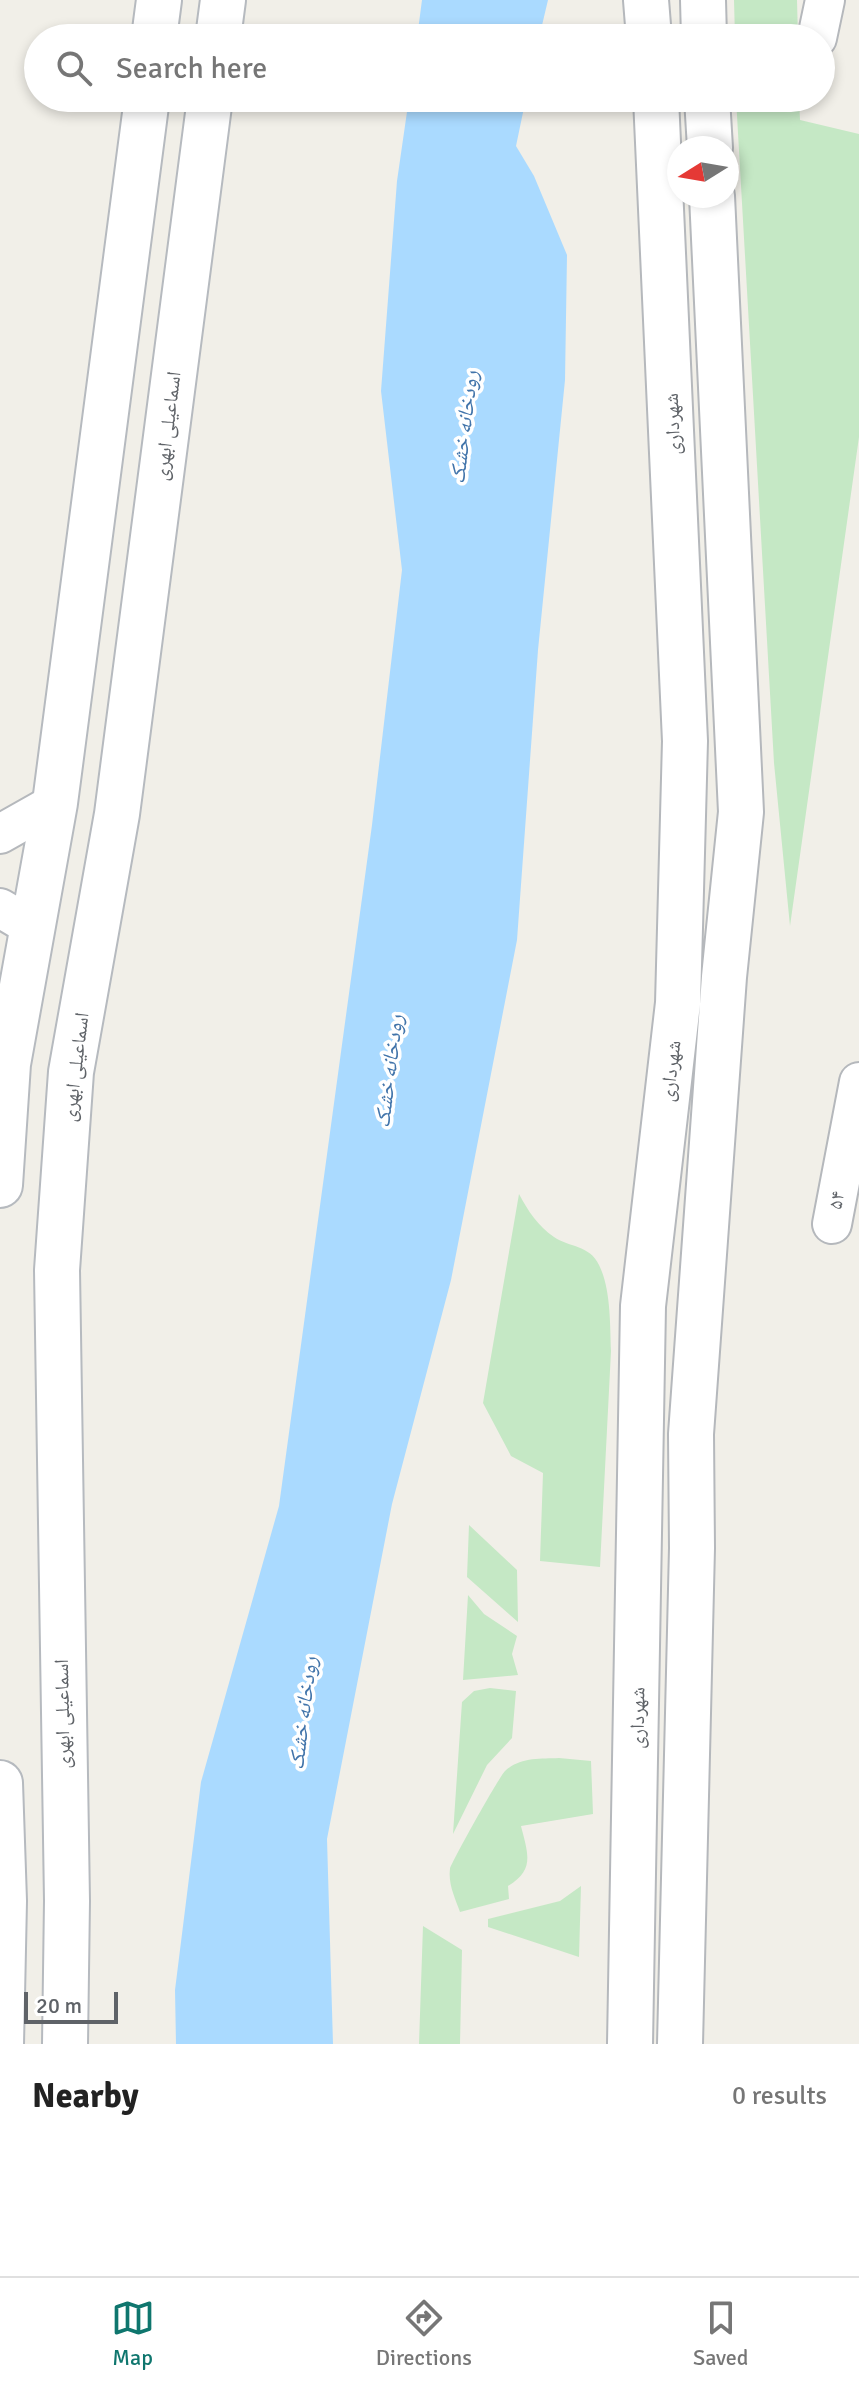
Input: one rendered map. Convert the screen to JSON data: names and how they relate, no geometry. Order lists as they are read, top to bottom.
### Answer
{
  "streets": {
    "street": ["شهرداری", "اسماعیلی ابهری", "۵۴"]
  },
  "water": ["رودخانه خشک"],
  "scale_bar": "20 m",
  "north": "left",
  "page": {
    "search": "Search here",
    "scale": "20 m",
    "heading": ["Nearby", "0 results"],
    "nav": ["Map", "Directions", "Saved"]
  }
}
